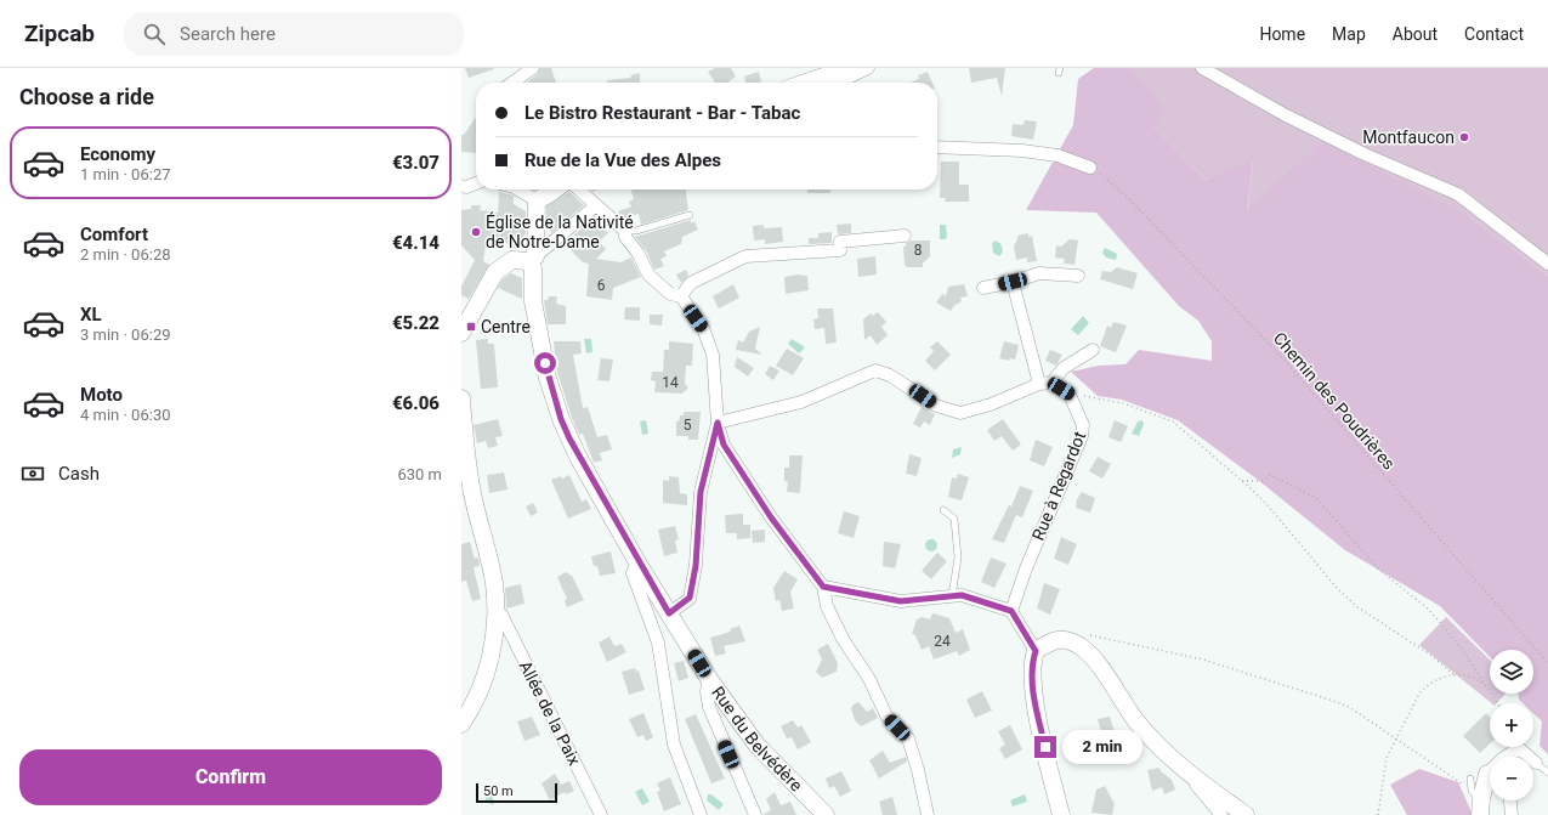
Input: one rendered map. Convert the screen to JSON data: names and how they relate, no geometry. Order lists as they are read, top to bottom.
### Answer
{
  "streets": {
    "street": ["Rue à Regardot", "Allée de la Paix", "Rue du Belvédère"],
    "path": ["Chemin des Poudrières"]
  },
  "places": {
    "other": ["Montfaucon", "Église de la Nativité de Notre-Dame"],
    "transit": ["Centre"]
  },
  "house_numbers": [
    "8",
    "6",
    "14",
    "5",
    "24"
  ],
  "scale_bar": "50 m",
  "page": {
    "header": "Zipcab",
    "search": "Search here",
    "nav": [
      "Home",
      "Map",
      "About",
      "Contact"
    ],
    "heading": "Choose a ride",
    "banner": ["Le Bistro Restaurant - Bar - Tabac", "Rue de la Vue des Alpes"],
    "list": [
      {
        "name": "Economy",
        "note": "1 min · 06:27",
        "value": "€3.07"
      },
      {
        "name": "Comfort",
        "note": "2 min · 06:28",
        "value": "€4.14"
      },
      {
        "name": "XL",
        "note": "3 min · 06:29",
        "value": "€5.22"
      },
      {
        "name": "Moto",
        "note": "4 min · 06:30",
        "value": "€6.06"
      }
    ],
    "pay": ["Cash", "630 m"],
    "map_buttons": ["+", "−"],
    "bubble": "2 min",
    "buttons": "Confirm",
    "scale": "50 m"
  }
}
